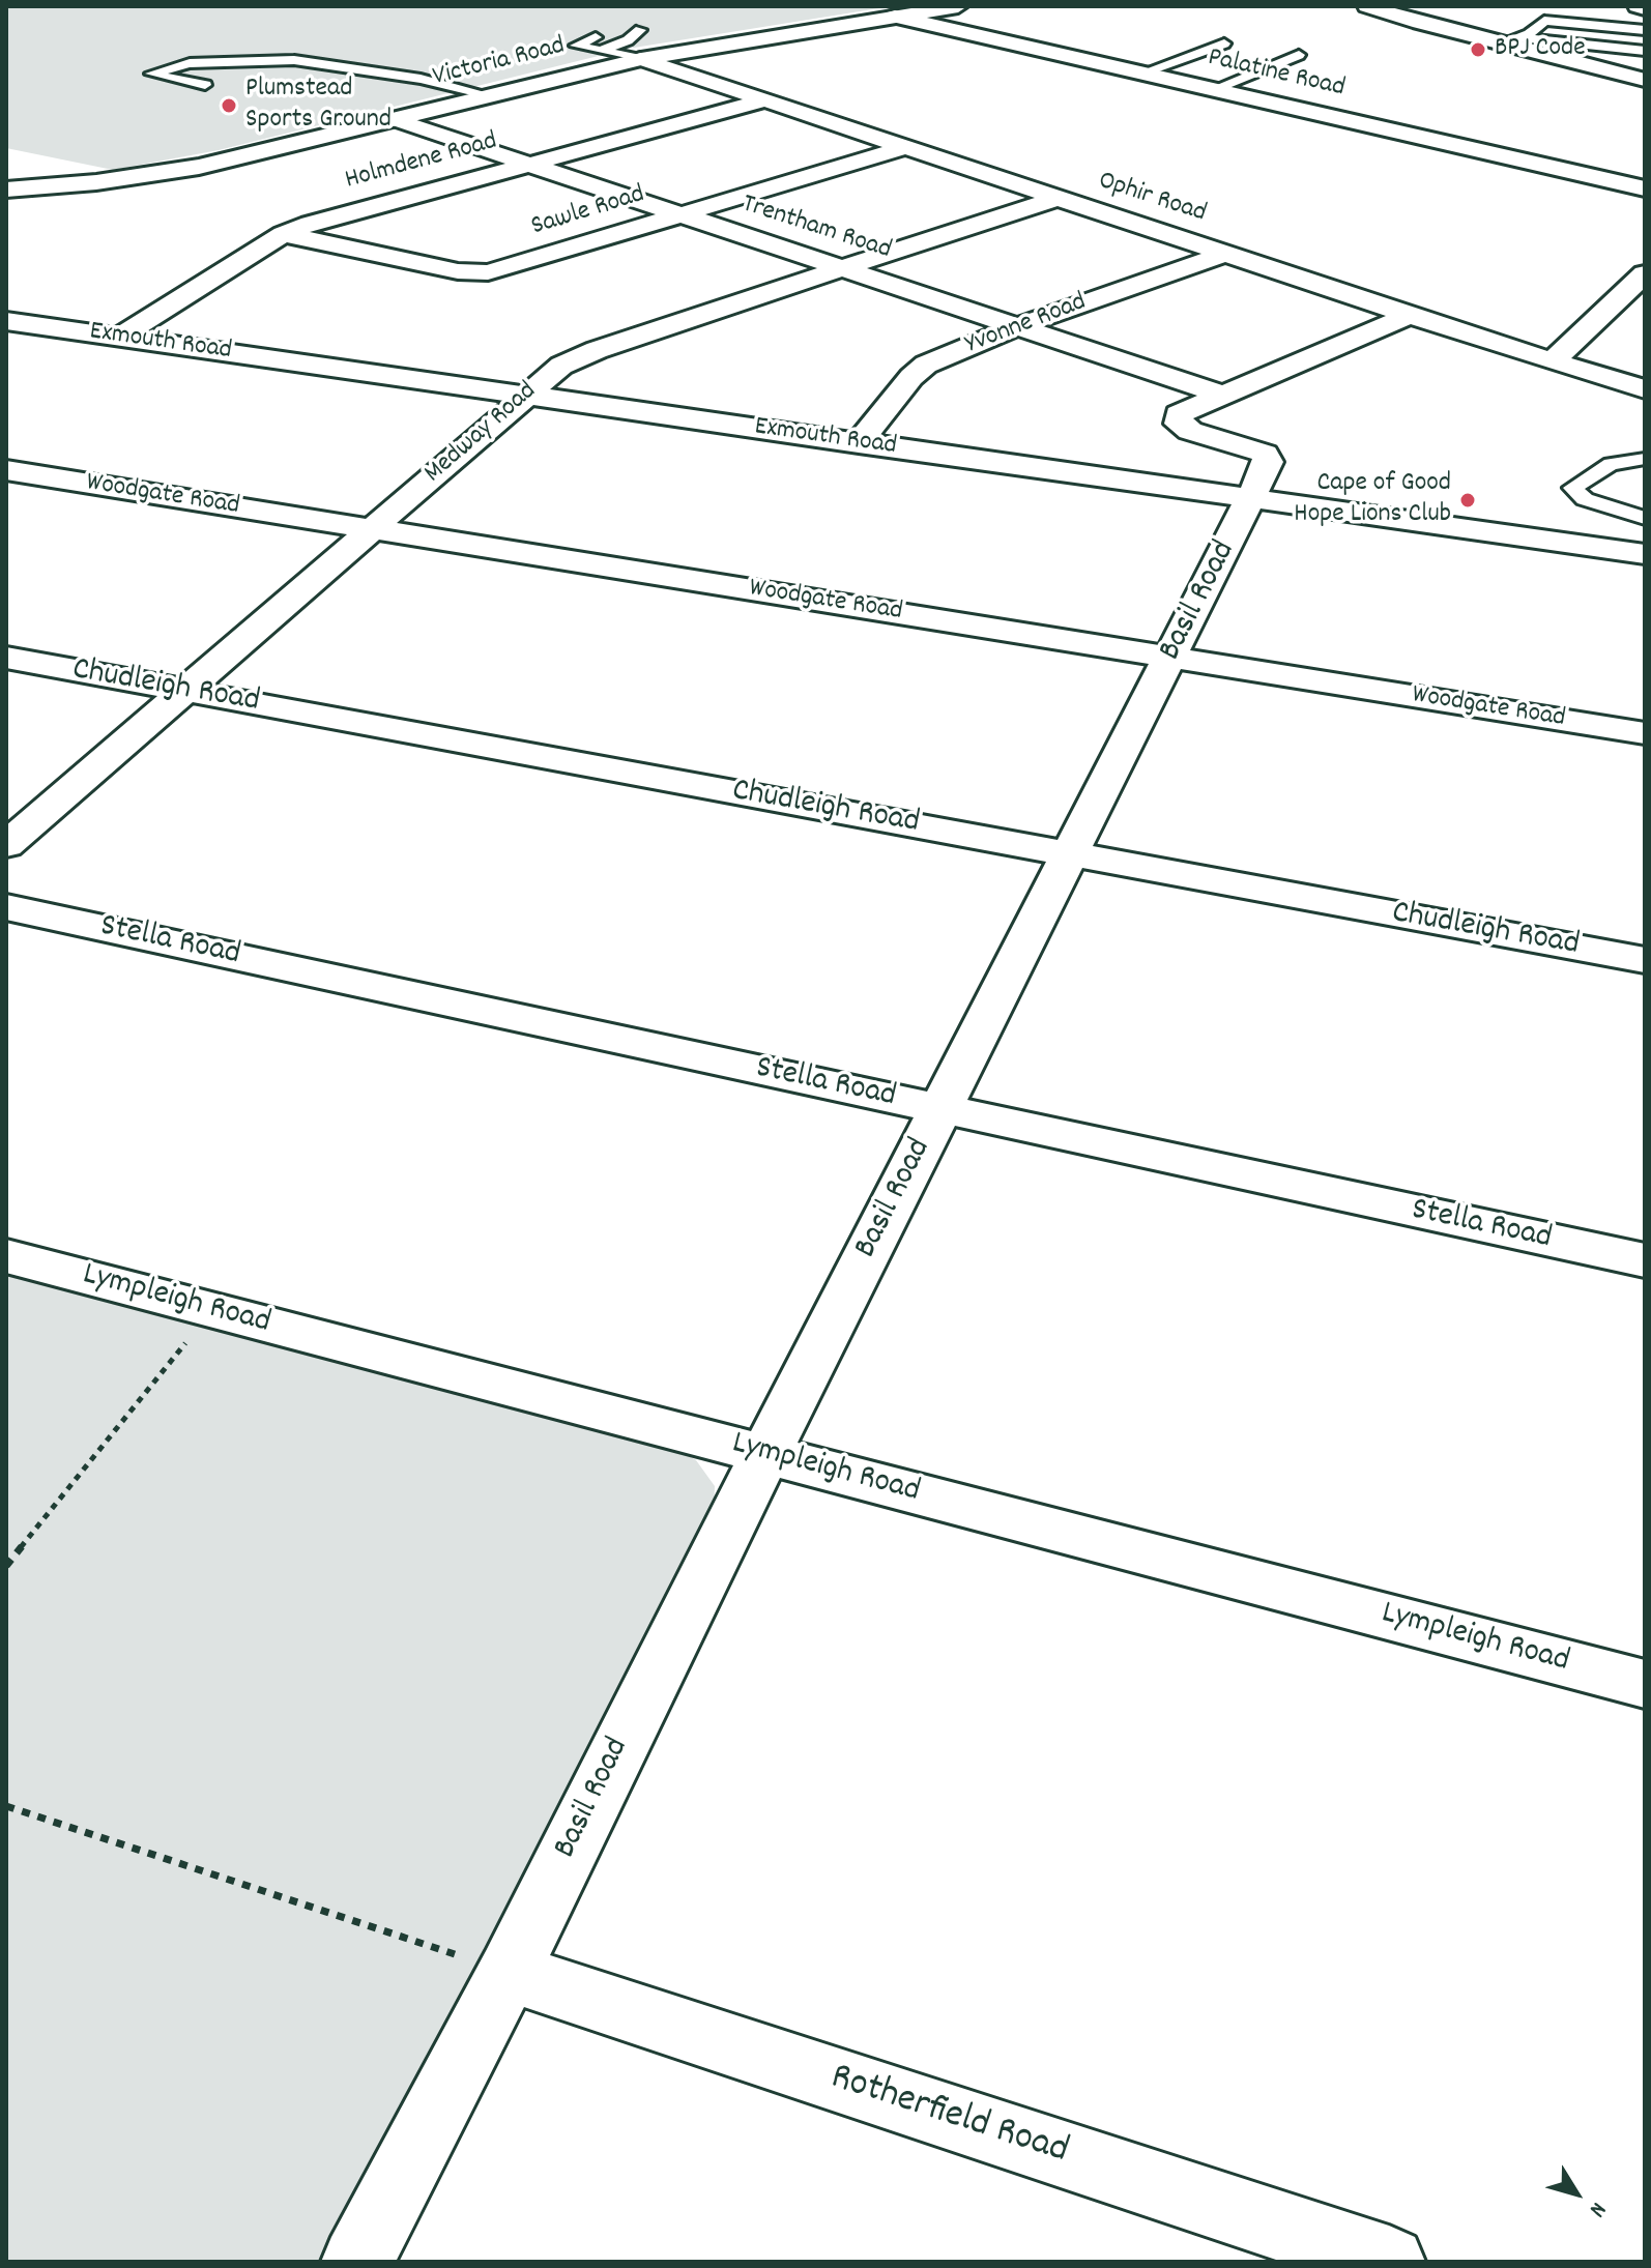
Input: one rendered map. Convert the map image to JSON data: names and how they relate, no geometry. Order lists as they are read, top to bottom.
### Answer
{
  "streets": {
    "street": [
      "Victoria Road",
      "Palatine Road",
      "Holmdene Road",
      "Ophir Road",
      "Sawle Road",
      "Trentham Road",
      "Yvonne Road",
      "Exmouth Road",
      "Medway Road",
      "Woodgate Road",
      "Basil Road",
      "Chudleigh Road",
      "Stella Road",
      "Lympleigh Road",
      "Rotherfield Road"
    ]
  },
  "crossings": [
    ["Victoria Road", "Palatine Road"],
    ["Victoria Road", "Ophir Road"],
    ["Victoria Road", "Trentham Road"],
    ["Holmdene Road", "Ophir Road"],
    ["Holmdene Road", "Sawle Road"],
    ["Holmdene Road", "Trentham Road"],
    ["Holmdene Road", "Exmouth Road"],
    ["Ophir Road", "Sawle Road"],
    ["Ophir Road", "Yvonne Road"],
    ["Ophir Road", "Medway Road"],
    ["Ophir Road", "Basil Road"],
    ["Sawle Road", "Trentham Road"],
    ["Trentham Road", "Yvonne Road"],
    ["Trentham Road", "Medway Road"],
    ["Trentham Road", "Basil Road"],
    ["Yvonne Road", "Exmouth Road"],
    ["Exmouth Road", "Medway Road"],
    ["Exmouth Road", "Basil Road"],
    ["Medway Road", "Woodgate Road"],
    ["Medway Road", "Chudleigh Road"],
    ["Woodgate Road", "Basil Road"],
    ["Basil Road", "Chudleigh Road"],
    ["Basil Road", "Stella Road"],
    ["Basil Road", "Lympleigh Road"],
    ["Basil Road", "Rotherfield Road"]
  ],
  "places": ["BPJ Code", "Plumstead Sports Ground", "Cape of Good Hope Lions Club"],
  "north": "bottom right"
}
